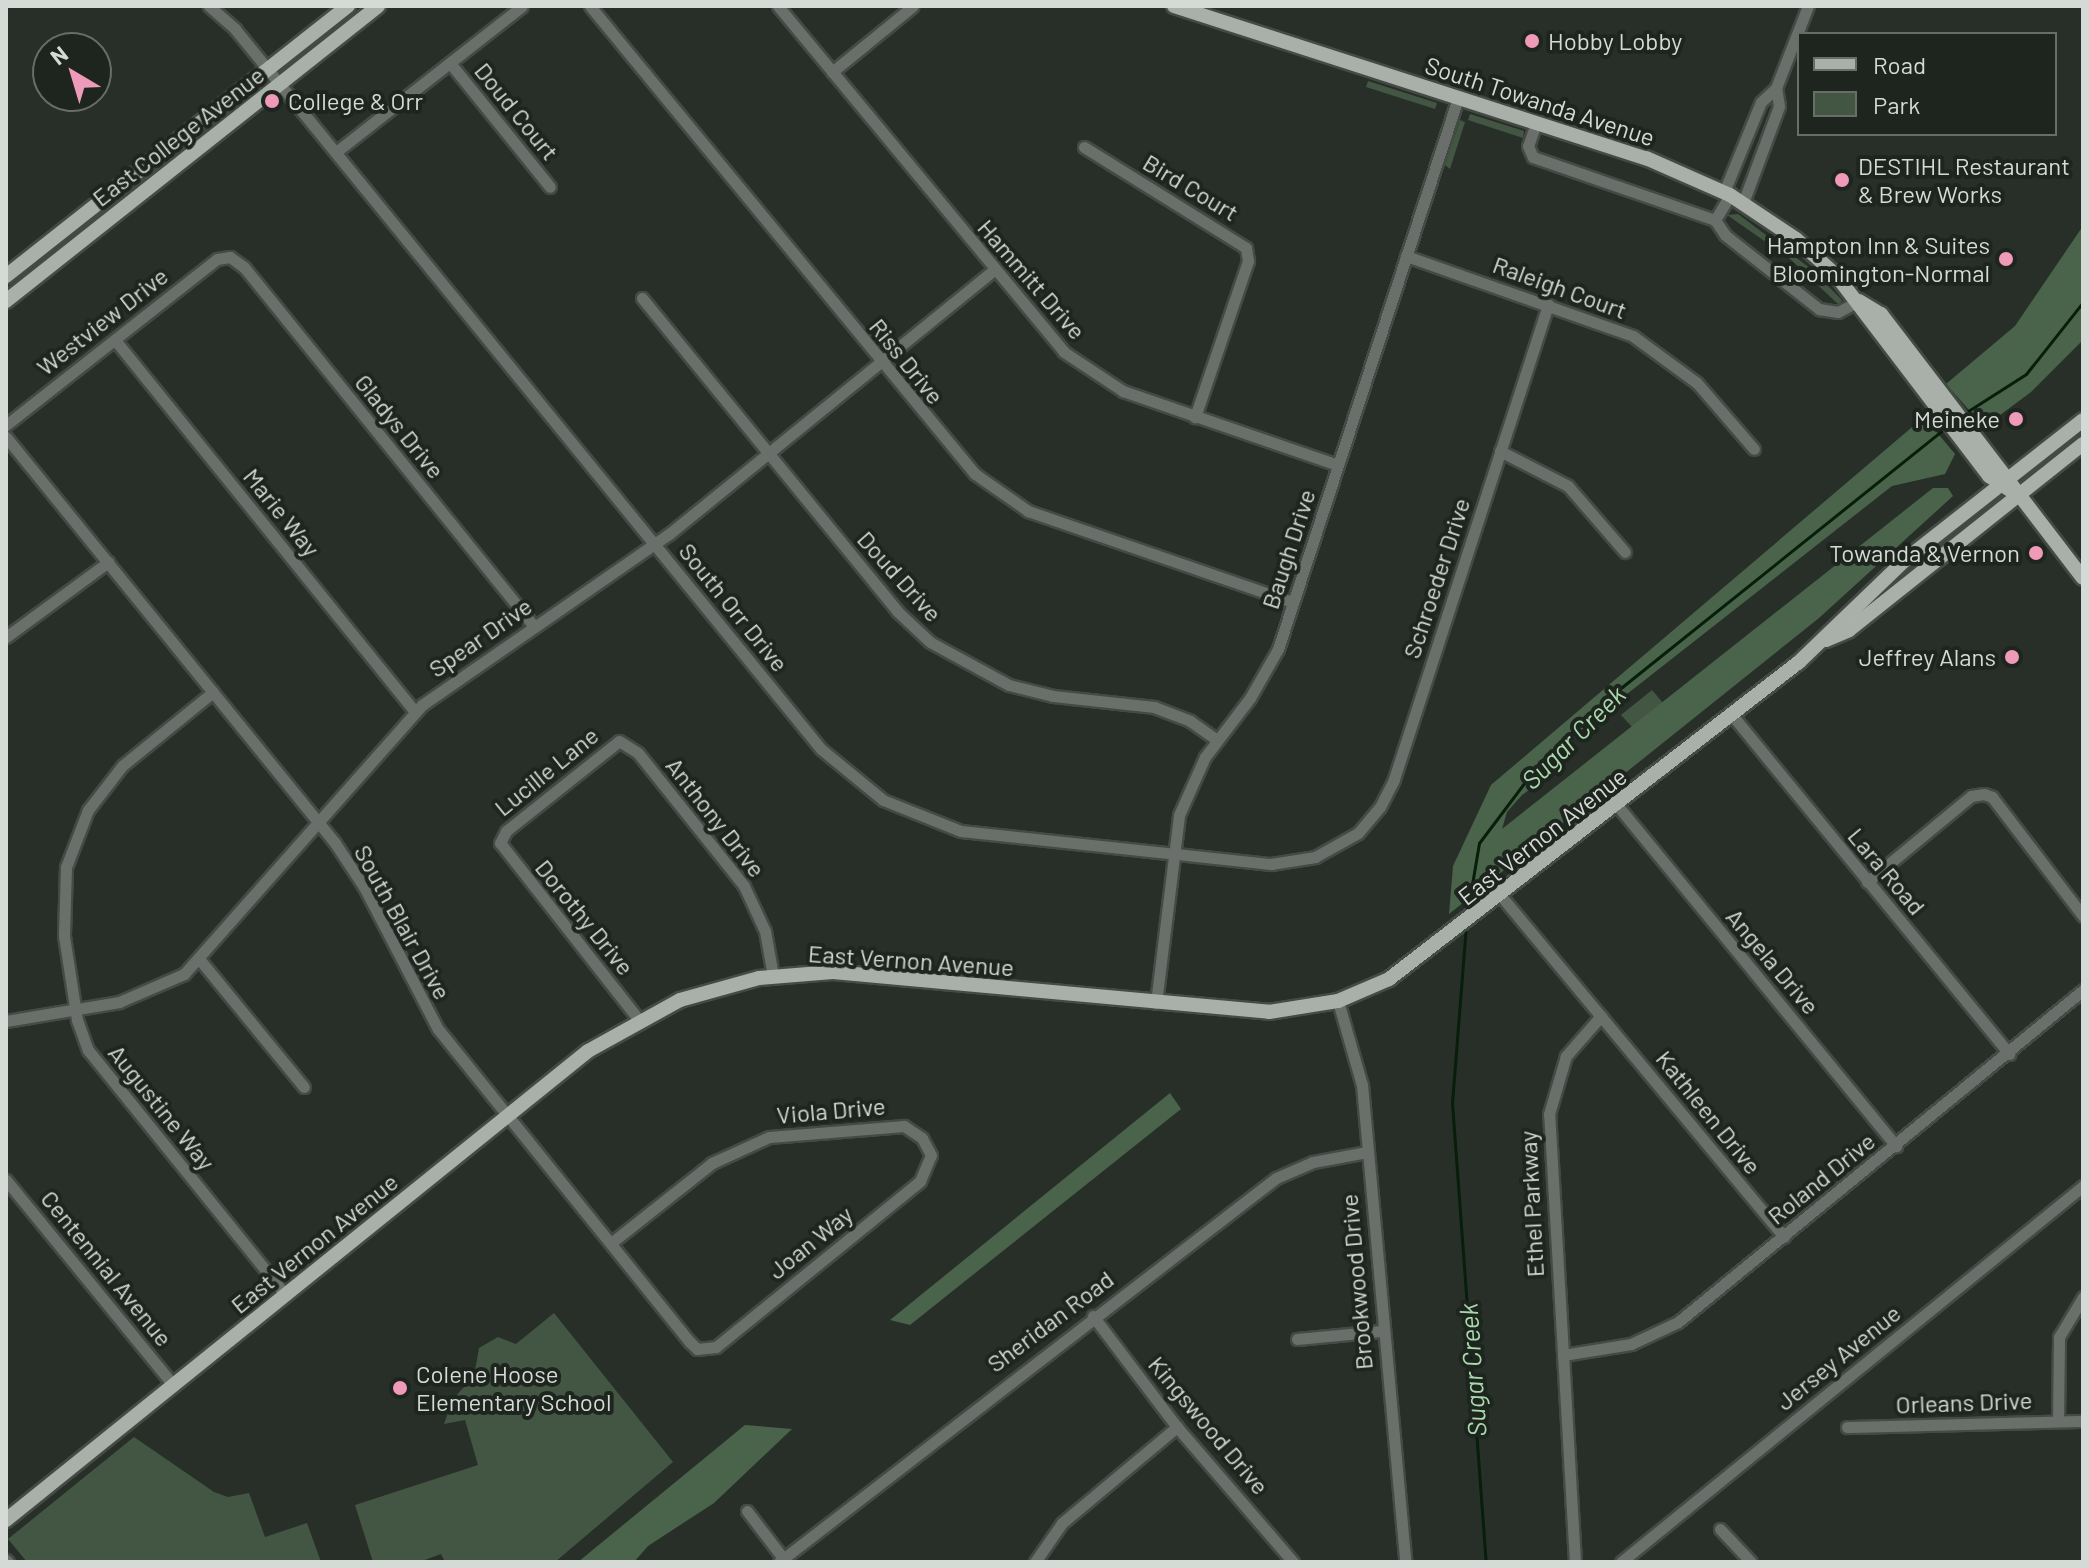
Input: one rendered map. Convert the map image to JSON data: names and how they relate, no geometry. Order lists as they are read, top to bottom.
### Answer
{
  "streets": {
    "main road": ["South Towanda Avenue", "East College Avenue", "East Vernon Avenue"],
    "street": [
      "Doud Court",
      "Bird Court",
      "Hammitt Drive",
      "Raleigh Court",
      "Westview Drive",
      "Riss Drive",
      "Gladys Drive",
      "Marie Way",
      "Baugh Drive",
      "Doud Drive",
      "Schroeder Drive",
      "South Orr Drive",
      "Spear Drive",
      "Lucille Lane",
      "Anthony Drive",
      "Lara Road",
      "Dorothy Drive",
      "South Blair Drive",
      "Angela Drive",
      "Augustine Way",
      "Viola Drive",
      "Kathleen Drive",
      "Roland Drive",
      "Ethel Parkway",
      "Joan Way",
      "Centennial Avenue",
      "Brookwood Drive",
      "Sheridan Road",
      "Jersey Avenue",
      "Orleans Drive",
      "Kingswood Drive"
    ]
  },
  "crossings": [
    ["South Towanda Avenue", "Baugh Drive"],
    ["South Towanda Avenue", "East Vernon Avenue"],
    ["East College Avenue", "South Orr Drive"],
    ["Bird Court", "Hammitt Drive"],
    ["Hammitt Drive", "Baugh Drive"],
    ["Hammitt Drive", "Spear Drive"],
    ["Raleigh Court", "Baugh Drive"],
    ["Raleigh Court", "Schroeder Drive"],
    ["Westview Drive", "Gladys Drive"],
    ["Westview Drive", "Marie Way"],
    ["Riss Drive", "Baugh Drive"],
    ["Riss Drive", "Spear Drive"],
    ["Gladys Drive", "Spear Drive"],
    ["Marie Way", "Spear Drive"],
    ["Baugh Drive", "Doud Drive"],
    ["Baugh Drive", "South Orr Drive"],
    ["Baugh Drive", "East Vernon Avenue"],
    ["Doud Drive", "Spear Drive"],
    ["Schroeder Drive", "South Orr Drive"],
    ["South Orr Drive", "Spear Drive"],
    ["Spear Drive", "South Blair Drive"],
    ["Spear Drive", "Augustine Way"],
    ["Lucille Lane", "Anthony Drive"],
    ["Lucille Lane", "Dorothy Drive"],
    ["Anthony Drive", "East Vernon Avenue"],
    ["East Vernon Avenue", "Lara Road"],
    ["East Vernon Avenue", "Dorothy Drive"],
    ["East Vernon Avenue", "South Blair Drive"],
    ["East Vernon Avenue", "Angela Drive"],
    ["East Vernon Avenue", "Augustine Way"],
    ["East Vernon Avenue", "Centennial Avenue"],
    ["East Vernon Avenue", "Brookwood Drive"],
    ["Lara Road", "Roland Drive"],
    ["South Blair Drive", "Augustine Way"],
    ["South Blair Drive", "Viola Drive"],
    ["South Blair Drive", "Joan Way"],
    ["Angela Drive", "Roland Drive"],
    ["Viola Drive", "Joan Way"],
    ["Kathleen Drive", "Roland Drive"],
    ["Kathleen Drive", "Ethel Parkway"],
    ["Roland Drive", "Ethel Parkway"],
    ["Brookwood Drive", "Sheridan Road"],
    ["Sheridan Road", "Kingswood Drive"]
  ],
  "water": ["Sugar Creek"],
  "places": [
    "Hobby Lobby",
    "College & Orr",
    "DESTIHL Restaurant & Brew Works",
    "Hampton Inn & Suites Bloomington-Normal",
    "Meineke",
    "Towanda & Vernon",
    "Jeffrey Alans",
    "Colene Hoose Elementary School"
  ],
  "legend": ["Road", "Park"],
  "north": "top left"
}
